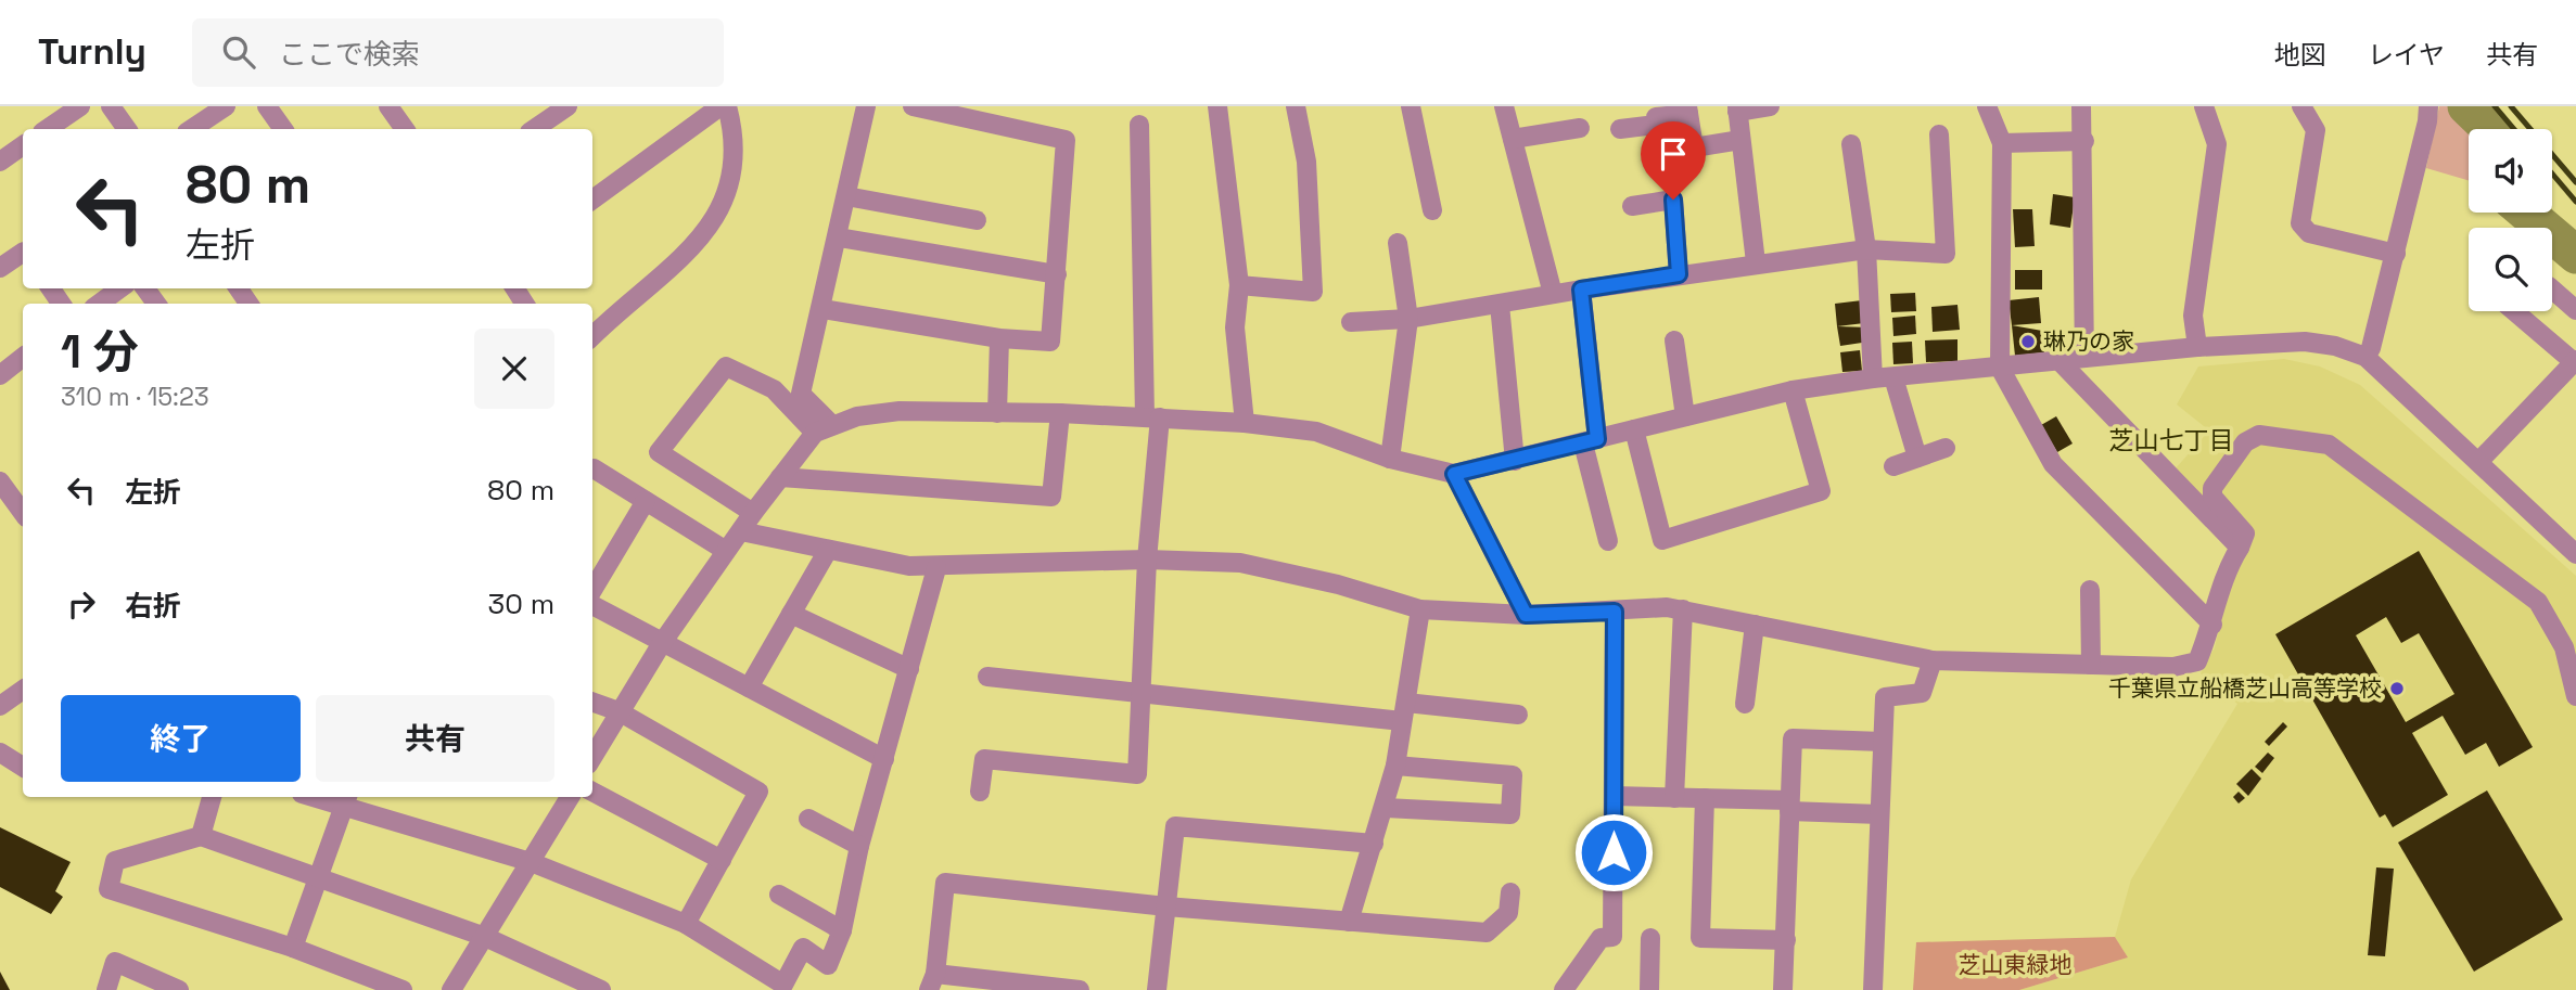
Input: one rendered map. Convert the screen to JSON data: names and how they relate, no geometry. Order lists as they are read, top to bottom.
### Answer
{
  "districts": ["芝山七丁目"],
  "parks": ["芝山東緑地"],
  "places": ["琳乃の家", "千葉県立船橋芝山高等学校"],
  "page": {
    "header": "Turnly",
    "search": "ここで検索",
    "nav": ["地図", "レイヤ", "共有"],
    "turn": ["80 m", "左折"],
    "heading": ["1 分", "310 m · 15:23"],
    "list": [
      {
        "name": "左折",
        "value": "80 m"
      },
      {
        "name": "右折",
        "value": "30 m"
      }
    ],
    "buttons": ["終了", "共有"]
  }
}
